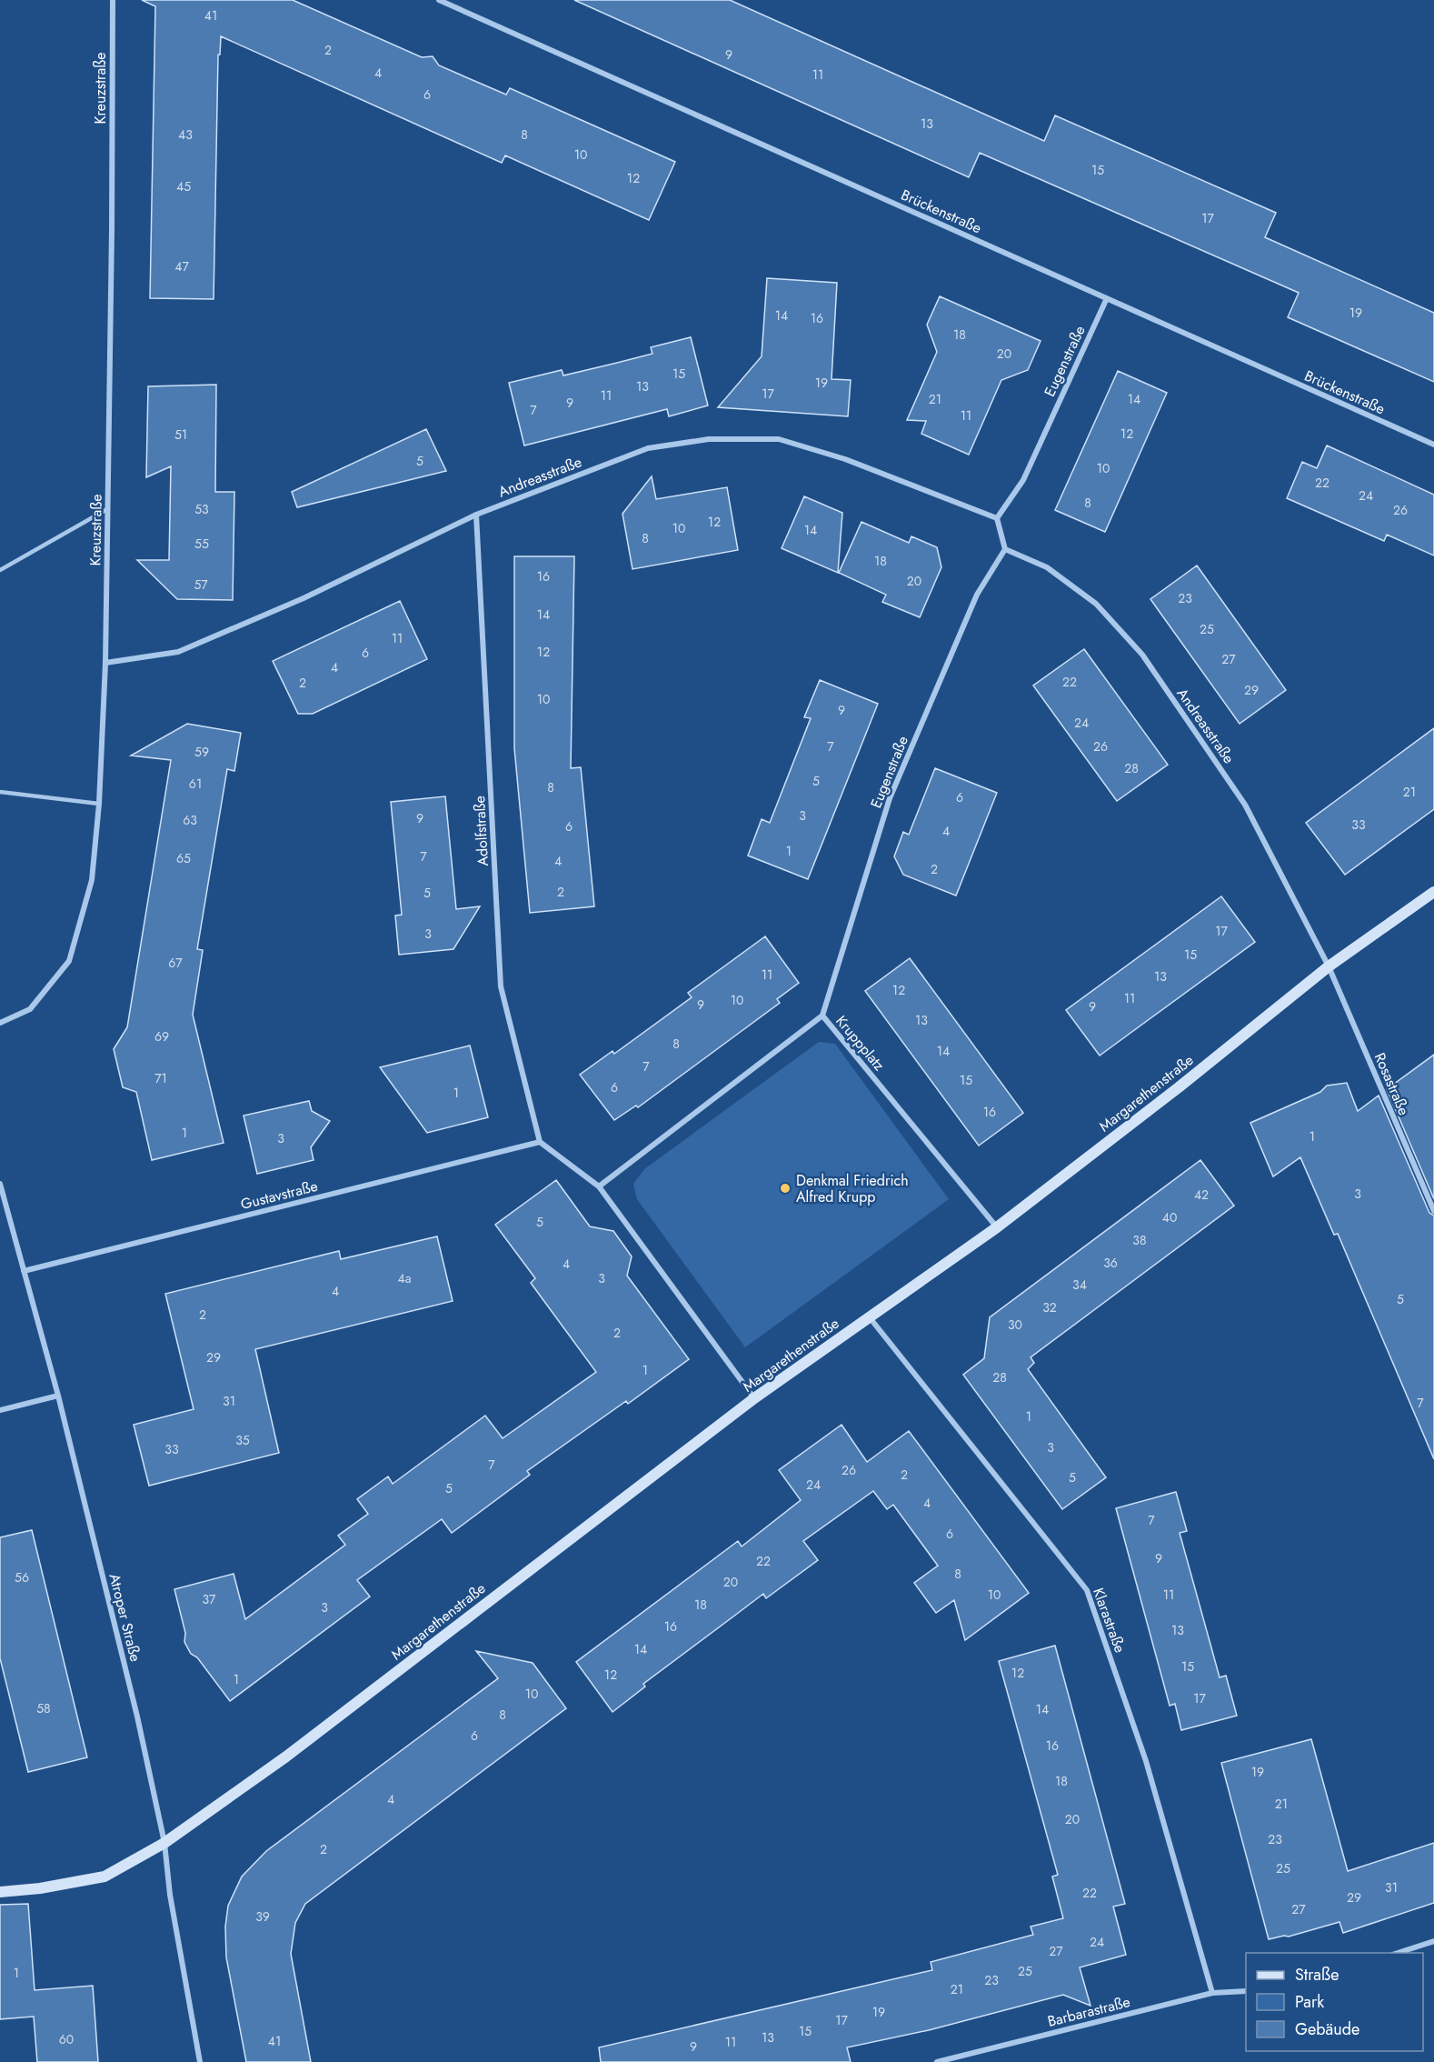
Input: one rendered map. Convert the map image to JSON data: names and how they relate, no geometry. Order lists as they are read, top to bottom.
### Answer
{
  "streets": {
    "main road": ["Margarethenstraße"],
    "street": [
      "Kreuzstraße",
      "Brückenstraße",
      "Eugenstraße",
      "Andreasstraße",
      "Adolfstraße",
      "Kruppplatz",
      "Rosastraße",
      "Gustavstraße",
      "Atroper Straße",
      "Klarastraße",
      "Barbarastraße"
    ]
  },
  "crossings": [
    ["Kreuzstraße", "Andreasstraße"],
    ["Brückenstraße", "Eugenstraße"],
    ["Eugenstraße", "Andreasstraße"],
    ["Eugenstraße", "Kruppplatz"],
    ["Andreasstraße", "Adolfstraße"],
    ["Andreasstraße", "Rosastraße"],
    ["Andreasstraße", "Margarethenstraße"],
    ["Adolfstraße", "Gustavstraße"],
    ["Kruppplatz", "Margarethenstraße"],
    ["Rosastraße", "Margarethenstraße"],
    ["Margarethenstraße", "Atroper Straße"],
    ["Margarethenstraße", "Klarastraße"],
    ["Gustavstraße", "Atroper Straße"],
    ["Klarastraße", "Barbarastraße"]
  ],
  "places": ["Denkmal Friedrich Alfred Krupp"],
  "house_numbers": [
    "41",
    "2",
    "9",
    "4",
    "11",
    "6",
    "13",
    "43",
    "8",
    "10",
    "15",
    "12",
    "45",
    "17",
    "47",
    "19",
    "14",
    "16",
    "18",
    "20",
    "15",
    "19",
    "13",
    "17",
    "11",
    "21",
    "14",
    "9",
    "7",
    "11",
    "12",
    "51",
    "5",
    "10",
    "22",
    "24",
    "8",
    "53",
    "26",
    "12",
    "10",
    "14",
    "8",
    "55",
    "18",
    "16",
    "20",
    "57",
    "23",
    "14",
    "25",
    "11",
    "12",
    "6",
    "27",
    "4",
    "22",
    "2",
    "29",
    "10",
    "9",
    "24",
    "7",
    "26",
    "59",
    "28",
    "5",
    "61",
    "8",
    "21",
    "6",
    "3",
    "9",
    "63",
    "33",
    "6",
    "4",
    "1",
    "7",
    "65",
    "4",
    "2",
    "2",
    "5",
    "17",
    "3",
    "15",
    "67",
    "11",
    "13",
    "12",
    "11",
    "10",
    "9",
    "9",
    "13",
    "69",
    "8",
    "14",
    "7",
    "71",
    "15",
    "6",
    "1",
    "16",
    "1",
    "1",
    "3",
    "3",
    "42",
    "40",
    "5",
    "38",
    "36",
    "4",
    "4a",
    "3",
    "34",
    "4",
    "5",
    "32",
    "2",
    "30",
    "2",
    "29",
    "1",
    "28",
    "31",
    "7",
    "1",
    "35",
    "3",
    "33",
    "7",
    "26",
    "2",
    "5",
    "24",
    "5",
    "4",
    "7",
    "6",
    "9",
    "22",
    "8",
    "56",
    "20",
    "10",
    "11",
    "37",
    "18",
    "3",
    "16",
    "13",
    "14",
    "15",
    "12",
    "12",
    "1",
    "10",
    "17",
    "58",
    "14",
    "8",
    "6",
    "16",
    "19",
    "18",
    "4",
    "21",
    "20",
    "23",
    "2",
    "25",
    "31",
    "22",
    "29",
    "27",
    "39",
    "24",
    "27",
    "25",
    "1",
    "23",
    "21",
    "19",
    "17",
    "15",
    "13",
    "60",
    "41",
    "11",
    "9"
  ],
  "legend": ["Straße", "Park", "Gebäude"]
}
